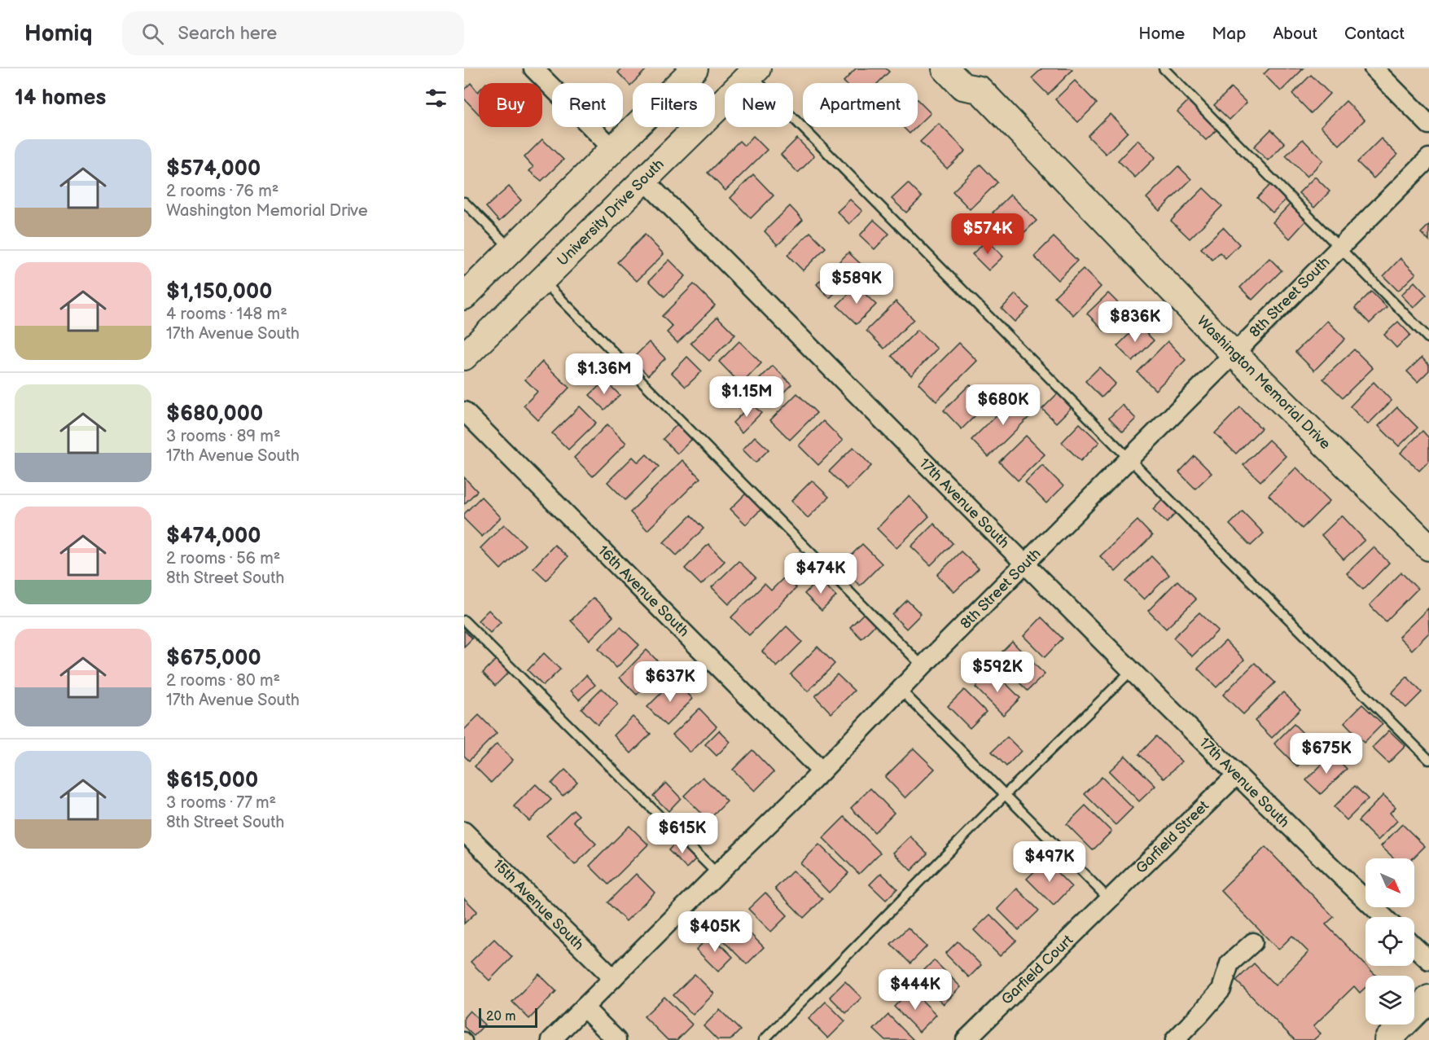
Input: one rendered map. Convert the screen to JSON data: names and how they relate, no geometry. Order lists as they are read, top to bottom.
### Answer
{
  "streets": {
    "street": [
      "University Drive South",
      "8th Street South",
      "Washington Memorial Drive",
      "17th Avenue South",
      "16th Avenue South",
      "Garfield Street",
      "15th Avenue South",
      "Garfield Court"
    ]
  },
  "crossings": [
    ["University Drive South", "17th Avenue South"],
    ["8th Street South", "Washington Memorial Drive"],
    ["8th Street South", "17th Avenue South"],
    ["8th Street South", "16th Avenue South"],
    ["8th Street South", "15th Avenue South"],
    ["17th Avenue South", "Garfield Street"],
    ["Garfield Street", "Garfield Court"]
  ],
  "scale_bar": "20 m",
  "north": "bottom right",
  "page": {
    "header": "Homiq",
    "search": "Search here",
    "nav": [
      "Home",
      "Map",
      "About",
      "Contact"
    ],
    "heading": "14 homes",
    "chip": [
      "Buy",
      "Rent",
      "Filters",
      "New",
      "Apartment"
    ],
    "list": [
      {
        "name": "$574,000",
        "note": "2 rooms · 76 m² · Washington Memorial Drive"
      },
      {
        "name": "$1,150,000",
        "note": "4 rooms · 148 m² · 17th Avenue South"
      },
      {
        "name": "$680,000",
        "note": "3 rooms · 89 m² · 17th Avenue South"
      },
      {
        "name": "$474,000",
        "note": "2 rooms · 56 m² · 8th Street South"
      },
      {
        "name": "$675,000",
        "note": "2 rooms · 80 m² · 17th Avenue South"
      },
      {
        "name": "$615,000",
        "note": "3 rooms · 77 m² · 8th Street South"
      }
    ],
    "price": [
      "$574K",
      "$589K",
      "$836K",
      "$1.36M",
      "$1.15M",
      "$680K",
      "$474K",
      "$592K",
      "$637K",
      "$675K",
      "$615K",
      "$497K",
      "$405K",
      "$444K"
    ],
    "scale": "20 m"
  }
}
